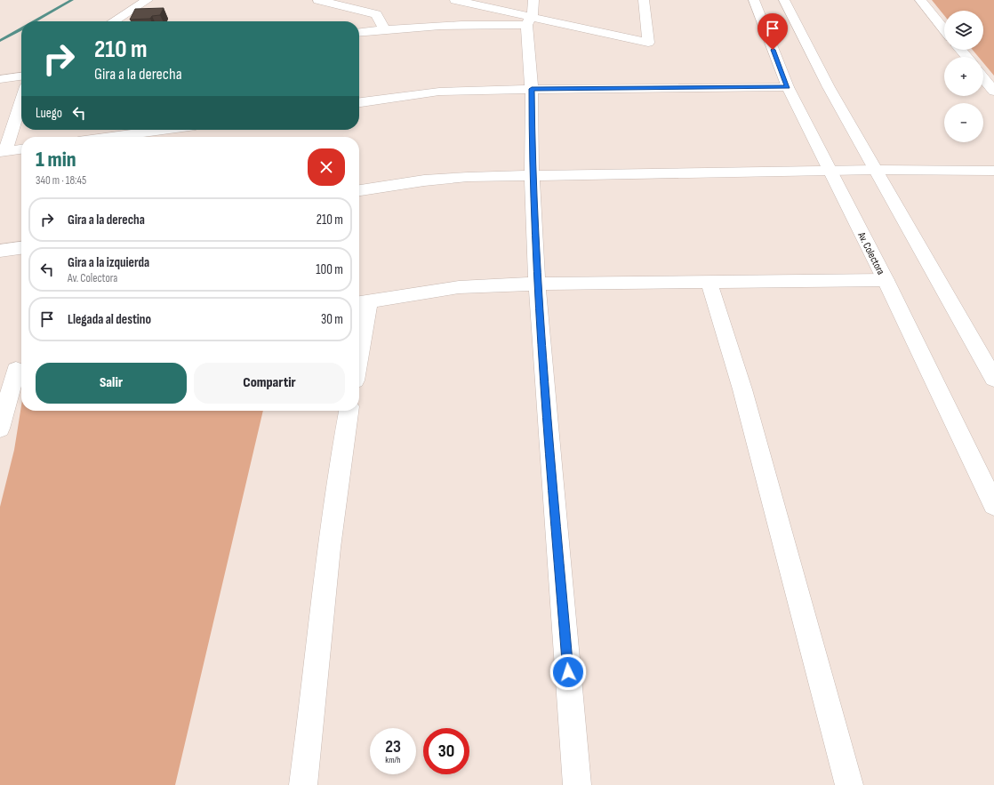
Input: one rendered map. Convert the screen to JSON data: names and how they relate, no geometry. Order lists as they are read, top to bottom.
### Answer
{
  "streets": {
    "street": ["Av. Colectora"]
  },
  "page": {
    "map_buttons": ["+", "−"],
    "turn": ["210 m", "Gira a la derecha"],
    "then": "Luego",
    "heading": ["1 min", "340 m · 18:45"],
    "list": [
      {
        "name": "Gira a la derecha",
        "value": "210 m"
      },
      {
        "name": "Gira a la izquierda",
        "note": "Av. Colectora",
        "value": "100 m"
      },
      {
        "name": "Llegada al destino",
        "value": "30 m"
      }
    ],
    "buttons": ["Salir", "Compartir"],
    "speed": "23 km/h",
    "limit": "30"
  }
}
